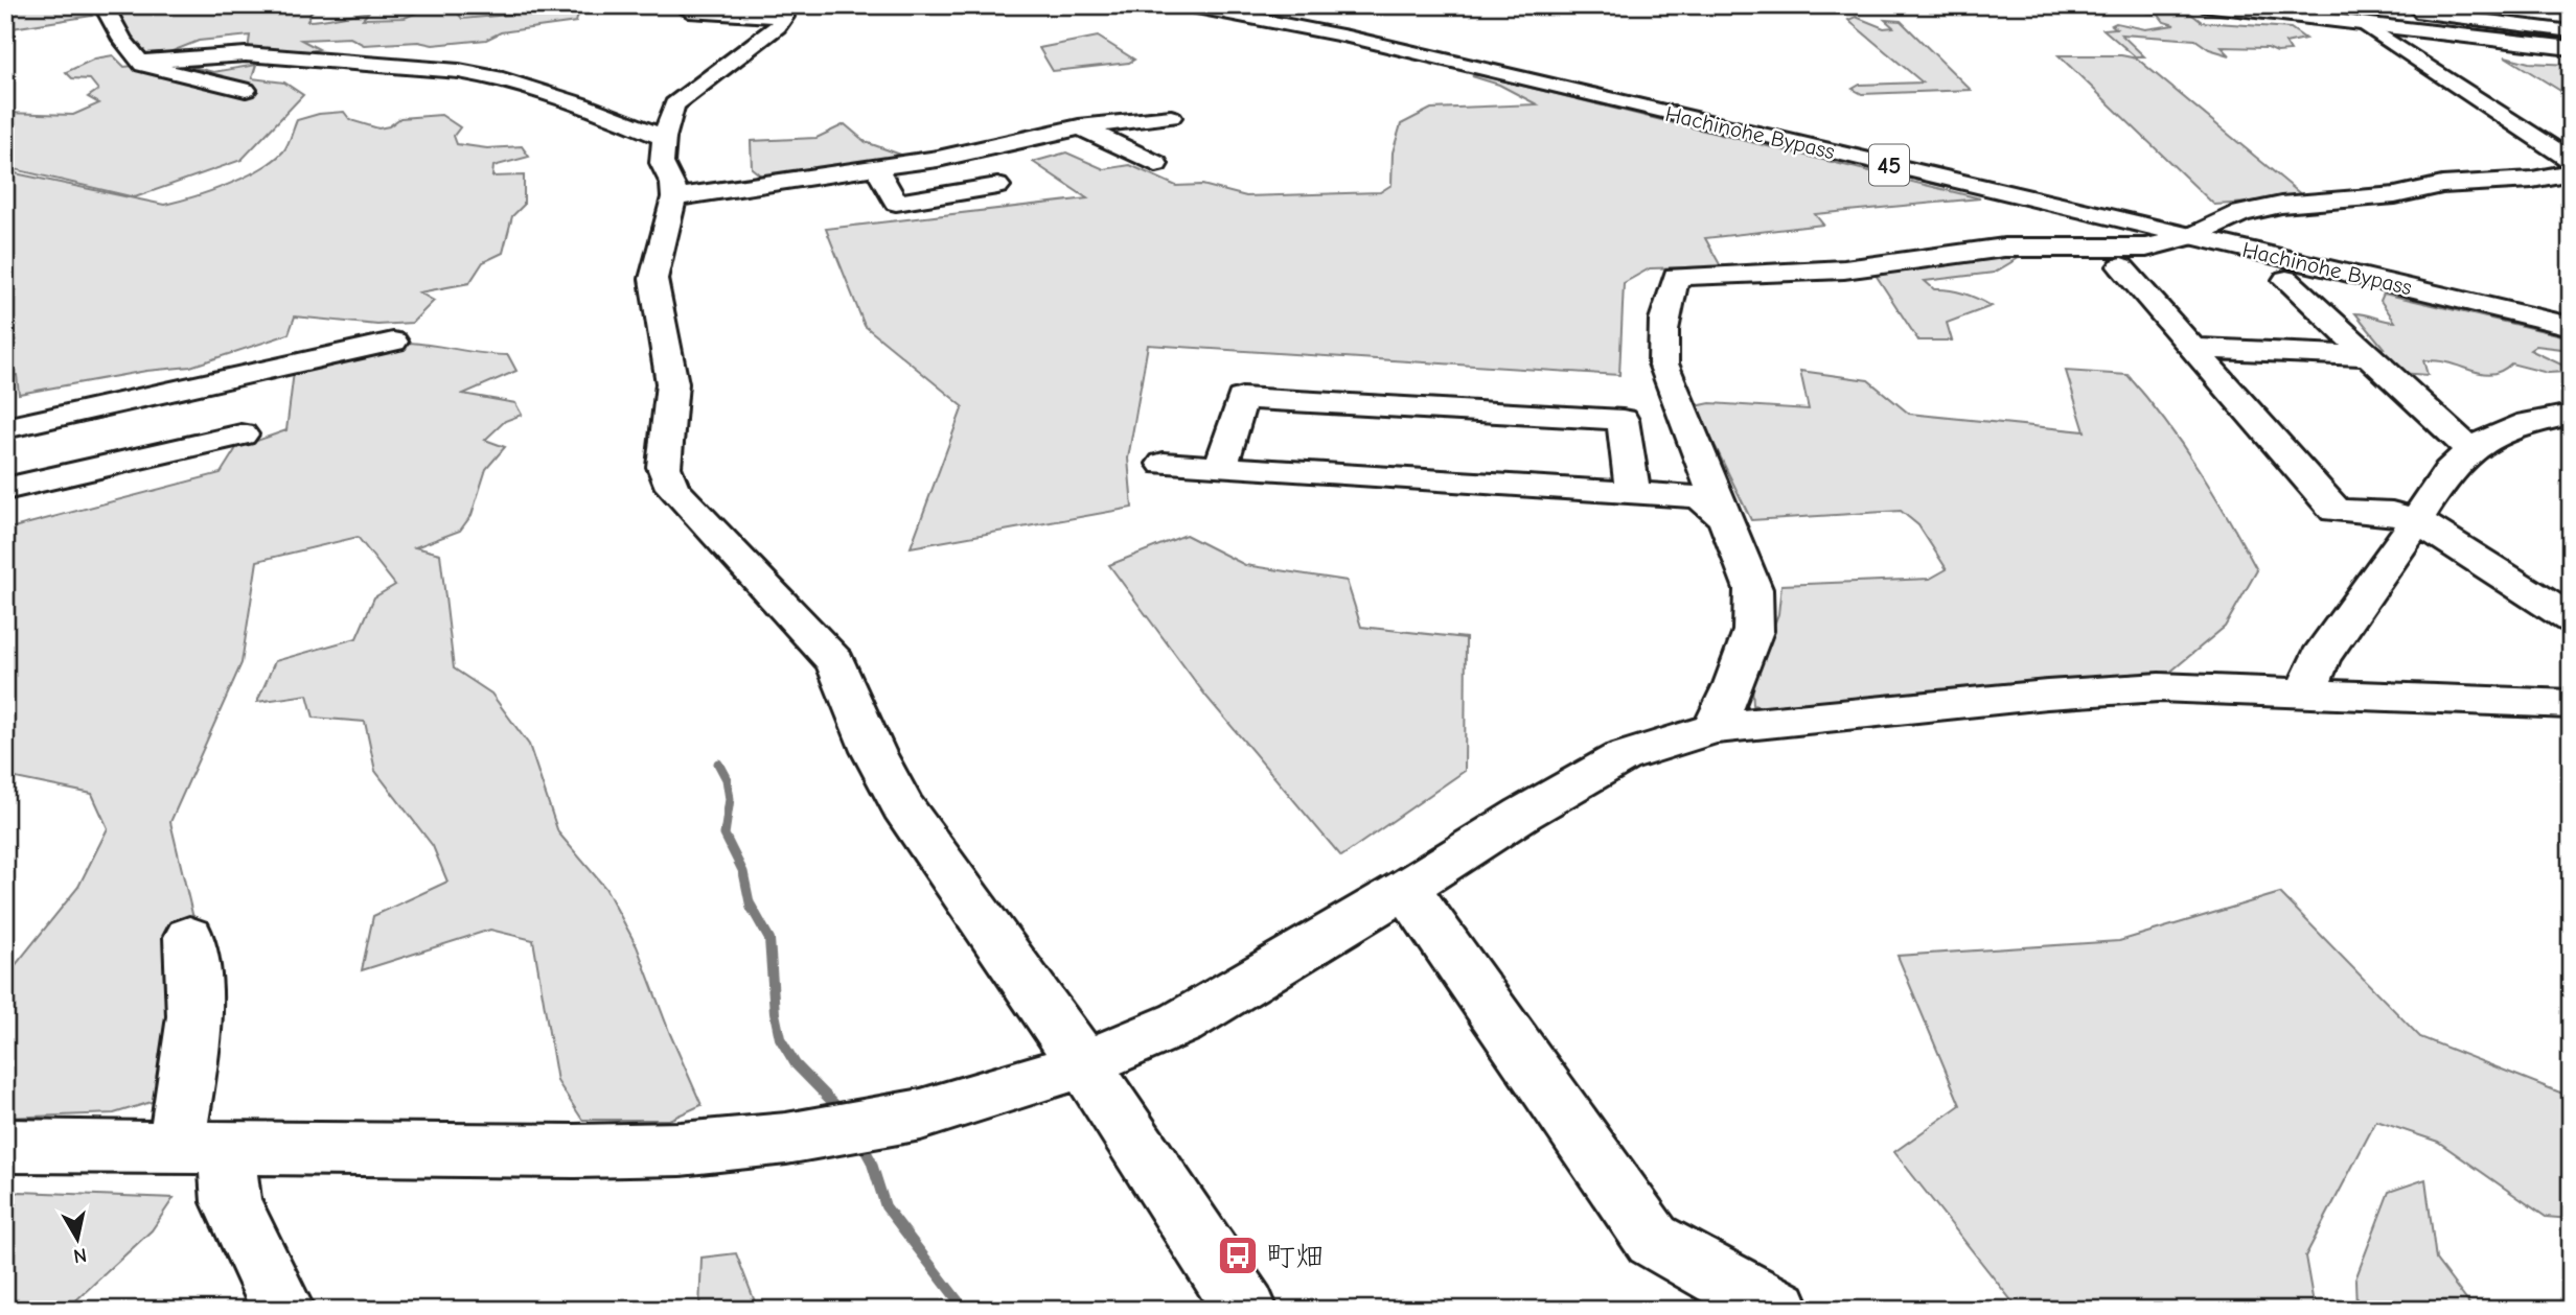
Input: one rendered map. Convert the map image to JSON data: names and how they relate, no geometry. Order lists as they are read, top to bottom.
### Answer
{
  "streets": {
    "main road": ["Hachinohe Bypass", "45"]
  },
  "places": {
    "bus stop": ["町畑"]
  },
  "north": "bottom"
}
